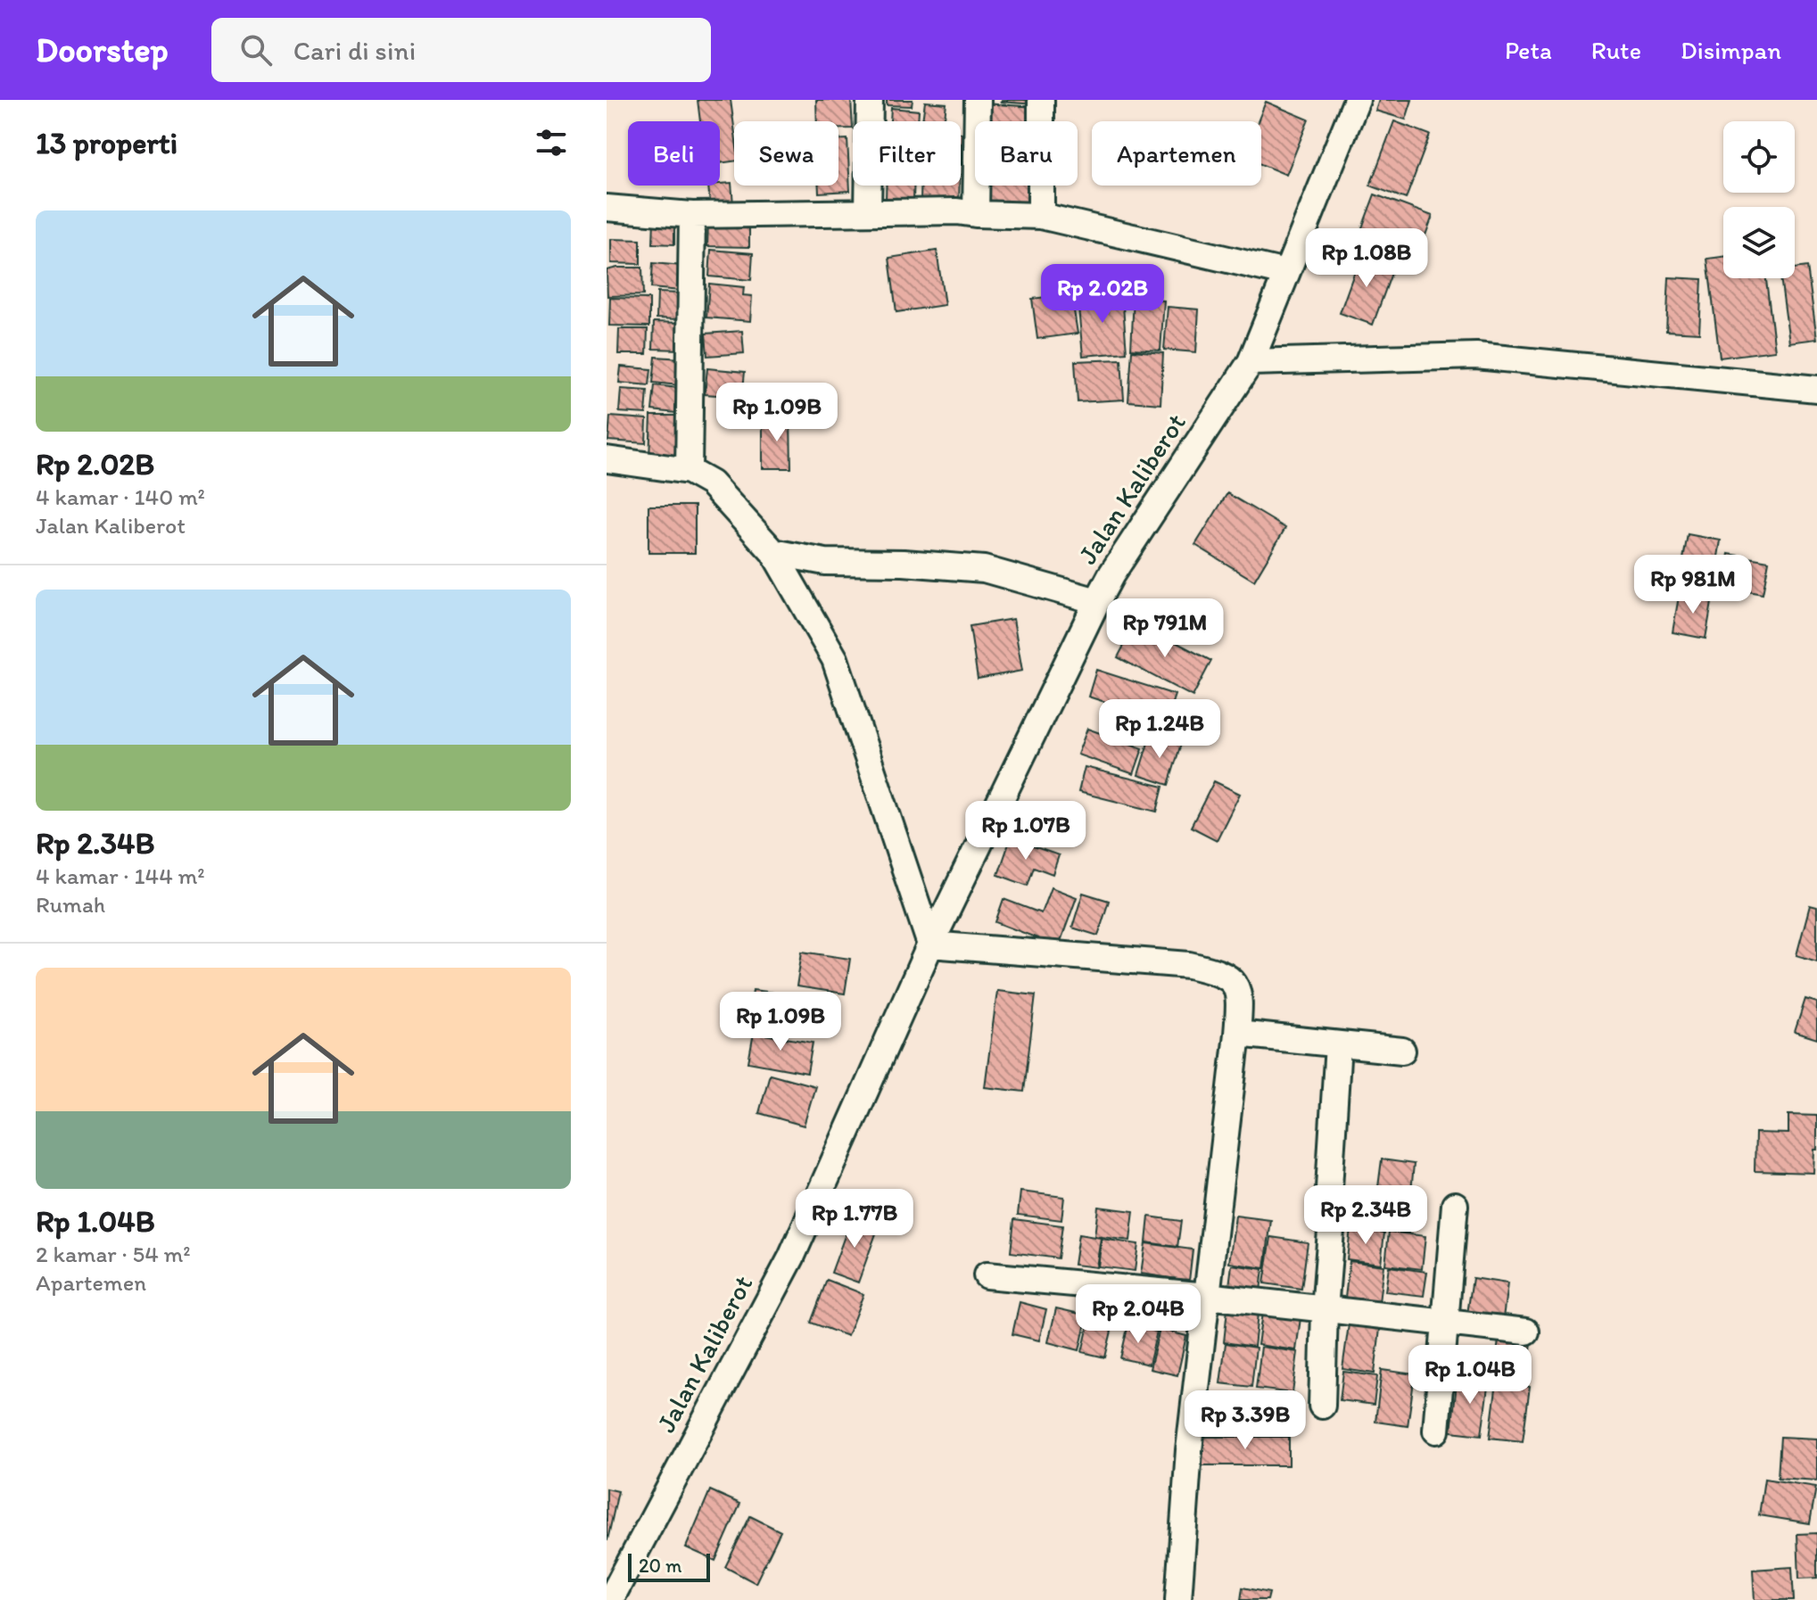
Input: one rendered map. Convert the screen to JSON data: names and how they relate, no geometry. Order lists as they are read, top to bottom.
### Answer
{
  "streets": {
    "street": ["Jalan Kaliberot"]
  },
  "scale_bar": "20 m",
  "page": {
    "header": "Doorstep",
    "search": "Cari di sini",
    "nav": ["Peta", "Rute", "Disimpan"],
    "heading": "13 properti",
    "chip": [
      "Beli",
      "Sewa",
      "Filter",
      "Baru",
      "Apartemen"
    ],
    "list": [
      {
        "name": "Rp 2.02B",
        "note": "4 kamar · 140 m² · Jalan Kaliberot"
      },
      {
        "name": "Rp 2.34B",
        "note": "4 kamar · 144 m² · Rumah"
      },
      {
        "name": "Rp 1.04B",
        "note": "2 kamar · 54 m² · Apartemen"
      }
    ],
    "price": [
      "Rp 1.08B",
      "Rp 2.02B",
      "Rp 1.09B",
      "Rp 981M",
      "Rp 791M",
      "Rp 1.24B",
      "Rp 1.07B",
      "Rp 1.09B",
      "Rp 2.34B",
      "Rp 1.77B",
      "Rp 2.04B",
      "Rp 1.04B",
      "Rp 3.39B"
    ],
    "scale": "20 m"
  }
}
